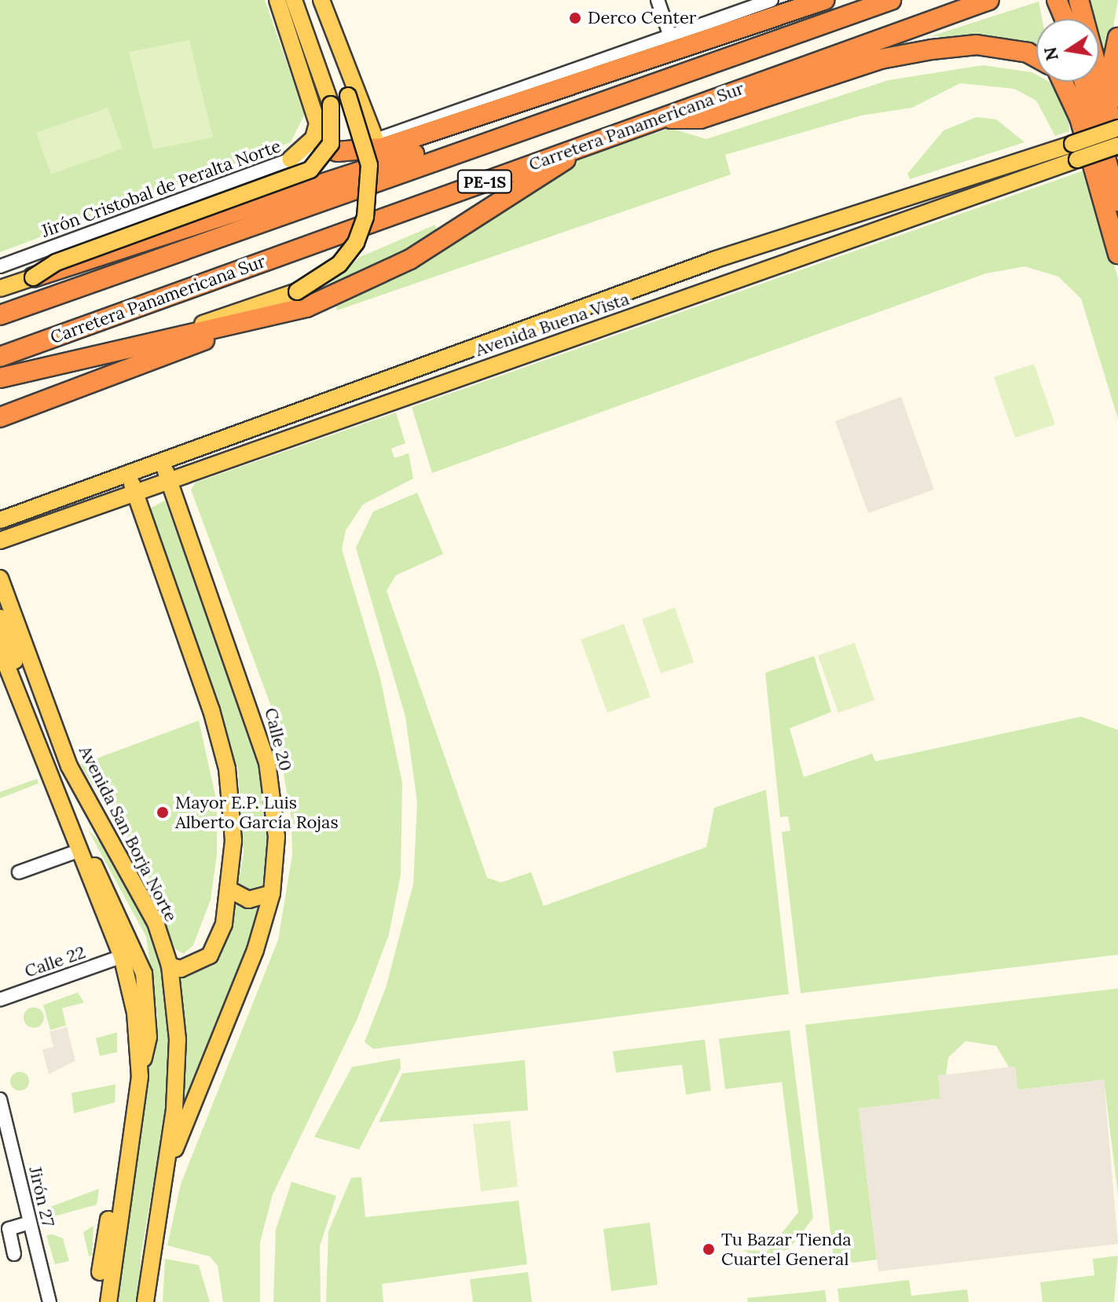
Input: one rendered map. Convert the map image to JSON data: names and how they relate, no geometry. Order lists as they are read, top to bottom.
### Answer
{
  "streets": {
    "highway": ["Carretera Panamericana Sur", "PE-1S"],
    "main road": ["Avenida Buena Vista", "Calle 20", "Avenida San Borja Norte"],
    "street": ["Jirón Cristobal de Peralta Norte", "Calle 22", "Jirón 27"]
  },
  "crossings": [
    ["Avenida Buena Vista", "Calle 20"],
    ["Calle 20", "Avenida San Borja Norte"]
  ],
  "places": ["Derco Center", "Mayor E.P. Luis Alberto García Rojas", "Tu Bazar Tienda Cuartel General"],
  "north": "left"
}
